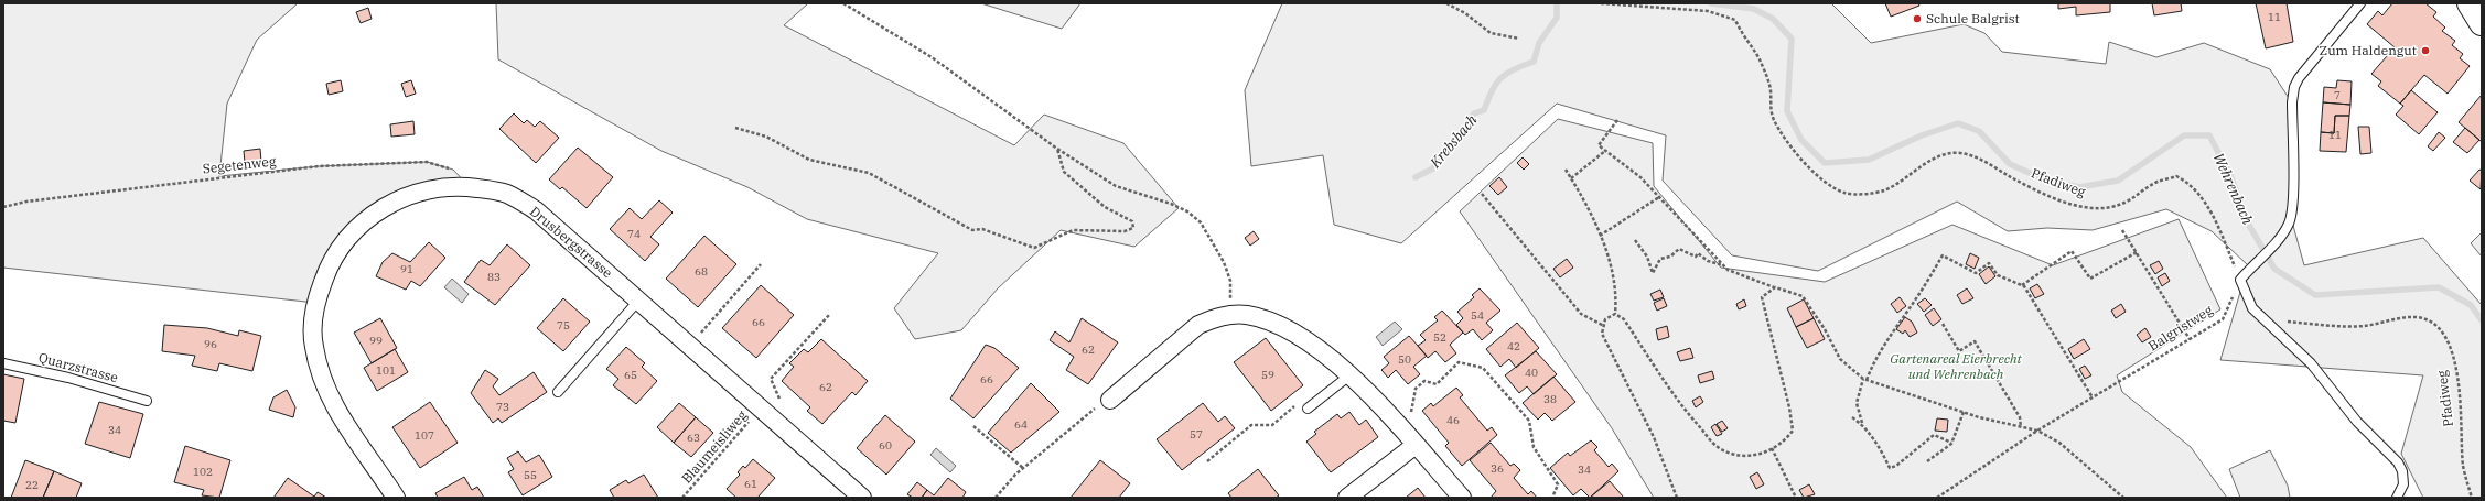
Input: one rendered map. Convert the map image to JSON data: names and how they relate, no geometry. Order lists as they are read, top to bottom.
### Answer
{
  "streets": {
    "street": ["Drusbergstrasse"],
    "lane": ["Quarzstrasse"],
    "path": [
      "Segetenweg",
      "Pfadiweg",
      "Balgristweg",
      "Blaumeisliweg"
    ]
  },
  "crossings": [
    ["Segetenweg", "Drusbergstrasse"],
    ["Pfadiweg", "Balgristweg"],
    ["Drusbergstrasse", "Blaumeisliweg"]
  ],
  "water": ["Krebsbach", "Wehrenbach"],
  "parks": ["Gartenareal Eierbrecht und Wehrenbach"],
  "places": ["Schule Balgrist", "Zum Haldengut"],
  "house_numbers": [
    "11",
    "7",
    "11",
    "74",
    "91",
    "68",
    "83",
    "54",
    "66",
    "75",
    "52",
    "99",
    "96",
    "42",
    "62",
    "50",
    "101",
    "40",
    "65",
    "59",
    "66",
    "62",
    "38",
    "73",
    "46",
    "64",
    "34",
    "57",
    "107",
    "63",
    "60",
    "36",
    "34",
    "102",
    "55",
    "61",
    "22"
  ]
}
